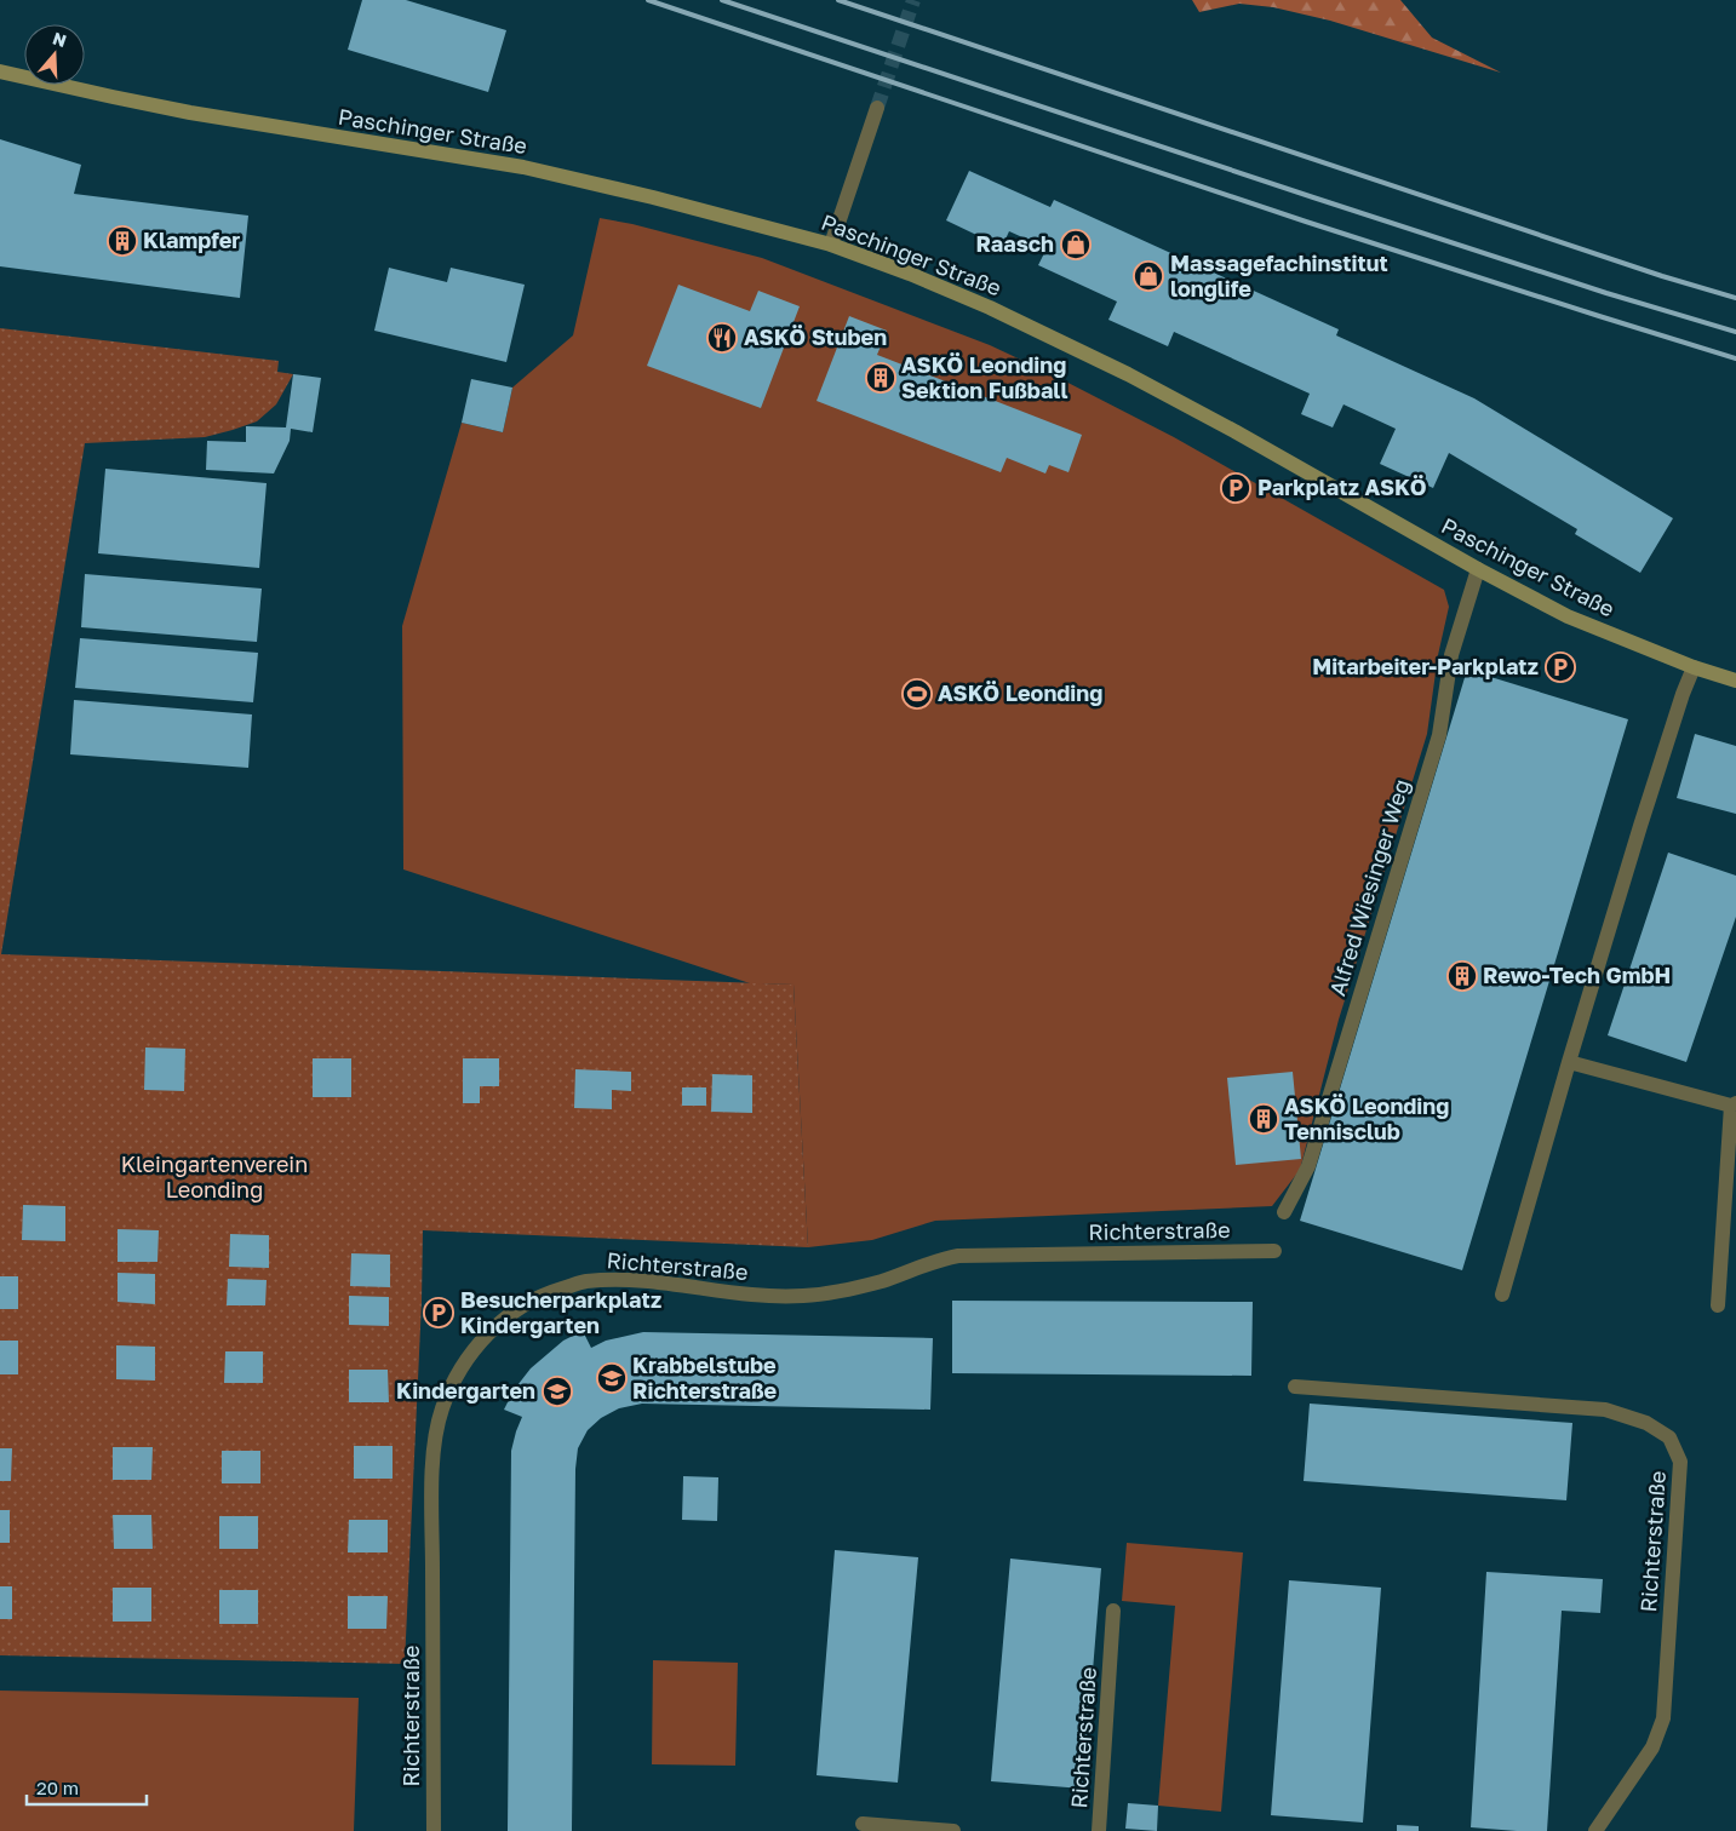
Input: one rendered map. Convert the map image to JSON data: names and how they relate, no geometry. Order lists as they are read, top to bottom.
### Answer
{
  "streets": {
    "street": ["Paschinger Straße", "Alfred Wiesinger Weg", "Richterstraße"]
  },
  "crossings": [
    ["Paschinger Straße", "Alfred Wiesinger Weg"]
  ],
  "parks": ["Kleingartenverein Leonding"],
  "places": {
    "building": [
      "Klampfer",
      "ASKÖ Leonding Sektion Fußball",
      "Rewo-Tech GmbH",
      "ASKÖ Leonding Tennisclub"
    ],
    "shop": ["Raasch", "Massagefachinstitut longlife"],
    "restaurant": ["ASKÖ Stuben"],
    "parking": ["Parkplatz ASKÖ", "Mitarbeiter-Parkplatz", "Besucherparkplatz Kindergarten"],
    "sports": ["ASKÖ Leonding"],
    "school or university": ["Krabbelstube Richterstraße", "Kindergarten"]
  },
  "scale_bar": "20 m",
  "north": "top"
}
